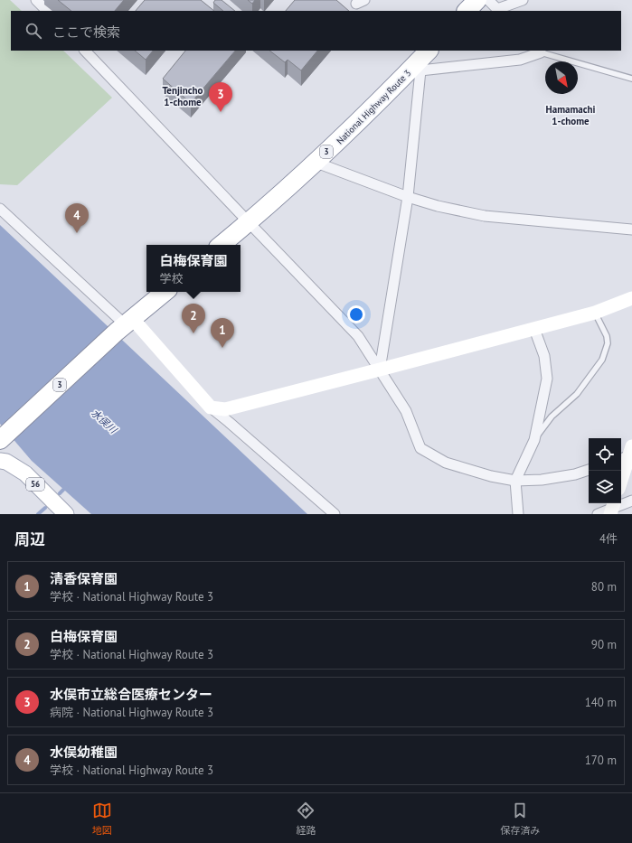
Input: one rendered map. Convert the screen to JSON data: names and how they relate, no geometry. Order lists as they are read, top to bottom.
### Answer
{
  "streets": {
    "highway": ["National Highway Route 3", "3"],
    "main road": ["56"]
  },
  "districts": ["Tenjincho 1-chome", "Hamamachi 1-chome"],
  "water": ["水俣川"],
  "north": "bottom right",
  "page": {
    "search": "ここで検索",
    "pins": [
      "3",
      "4",
      "2",
      "1"
    ],
    "popup": ["白梅保育園", "学校"],
    "heading": ["周辺", "4件"],
    "list": [
      {
        "mark": "1",
        "name": "清香保育園",
        "note": "学校 · National Highway Route 3",
        "value": "80 m"
      },
      {
        "mark": "2",
        "name": "白梅保育園",
        "note": "学校 · National Highway Route 3",
        "value": "90 m"
      },
      {
        "mark": "3",
        "name": "水俣市立総合医療センター",
        "note": "病院 · National Highway Route 3",
        "value": "140 m"
      },
      {
        "mark": "4",
        "name": "水俣幼稚園",
        "note": "学校 · National Highway Route 3",
        "value": "170 m"
      }
    ],
    "nav": ["地図", "経路", "保存済み"]
  }
}
